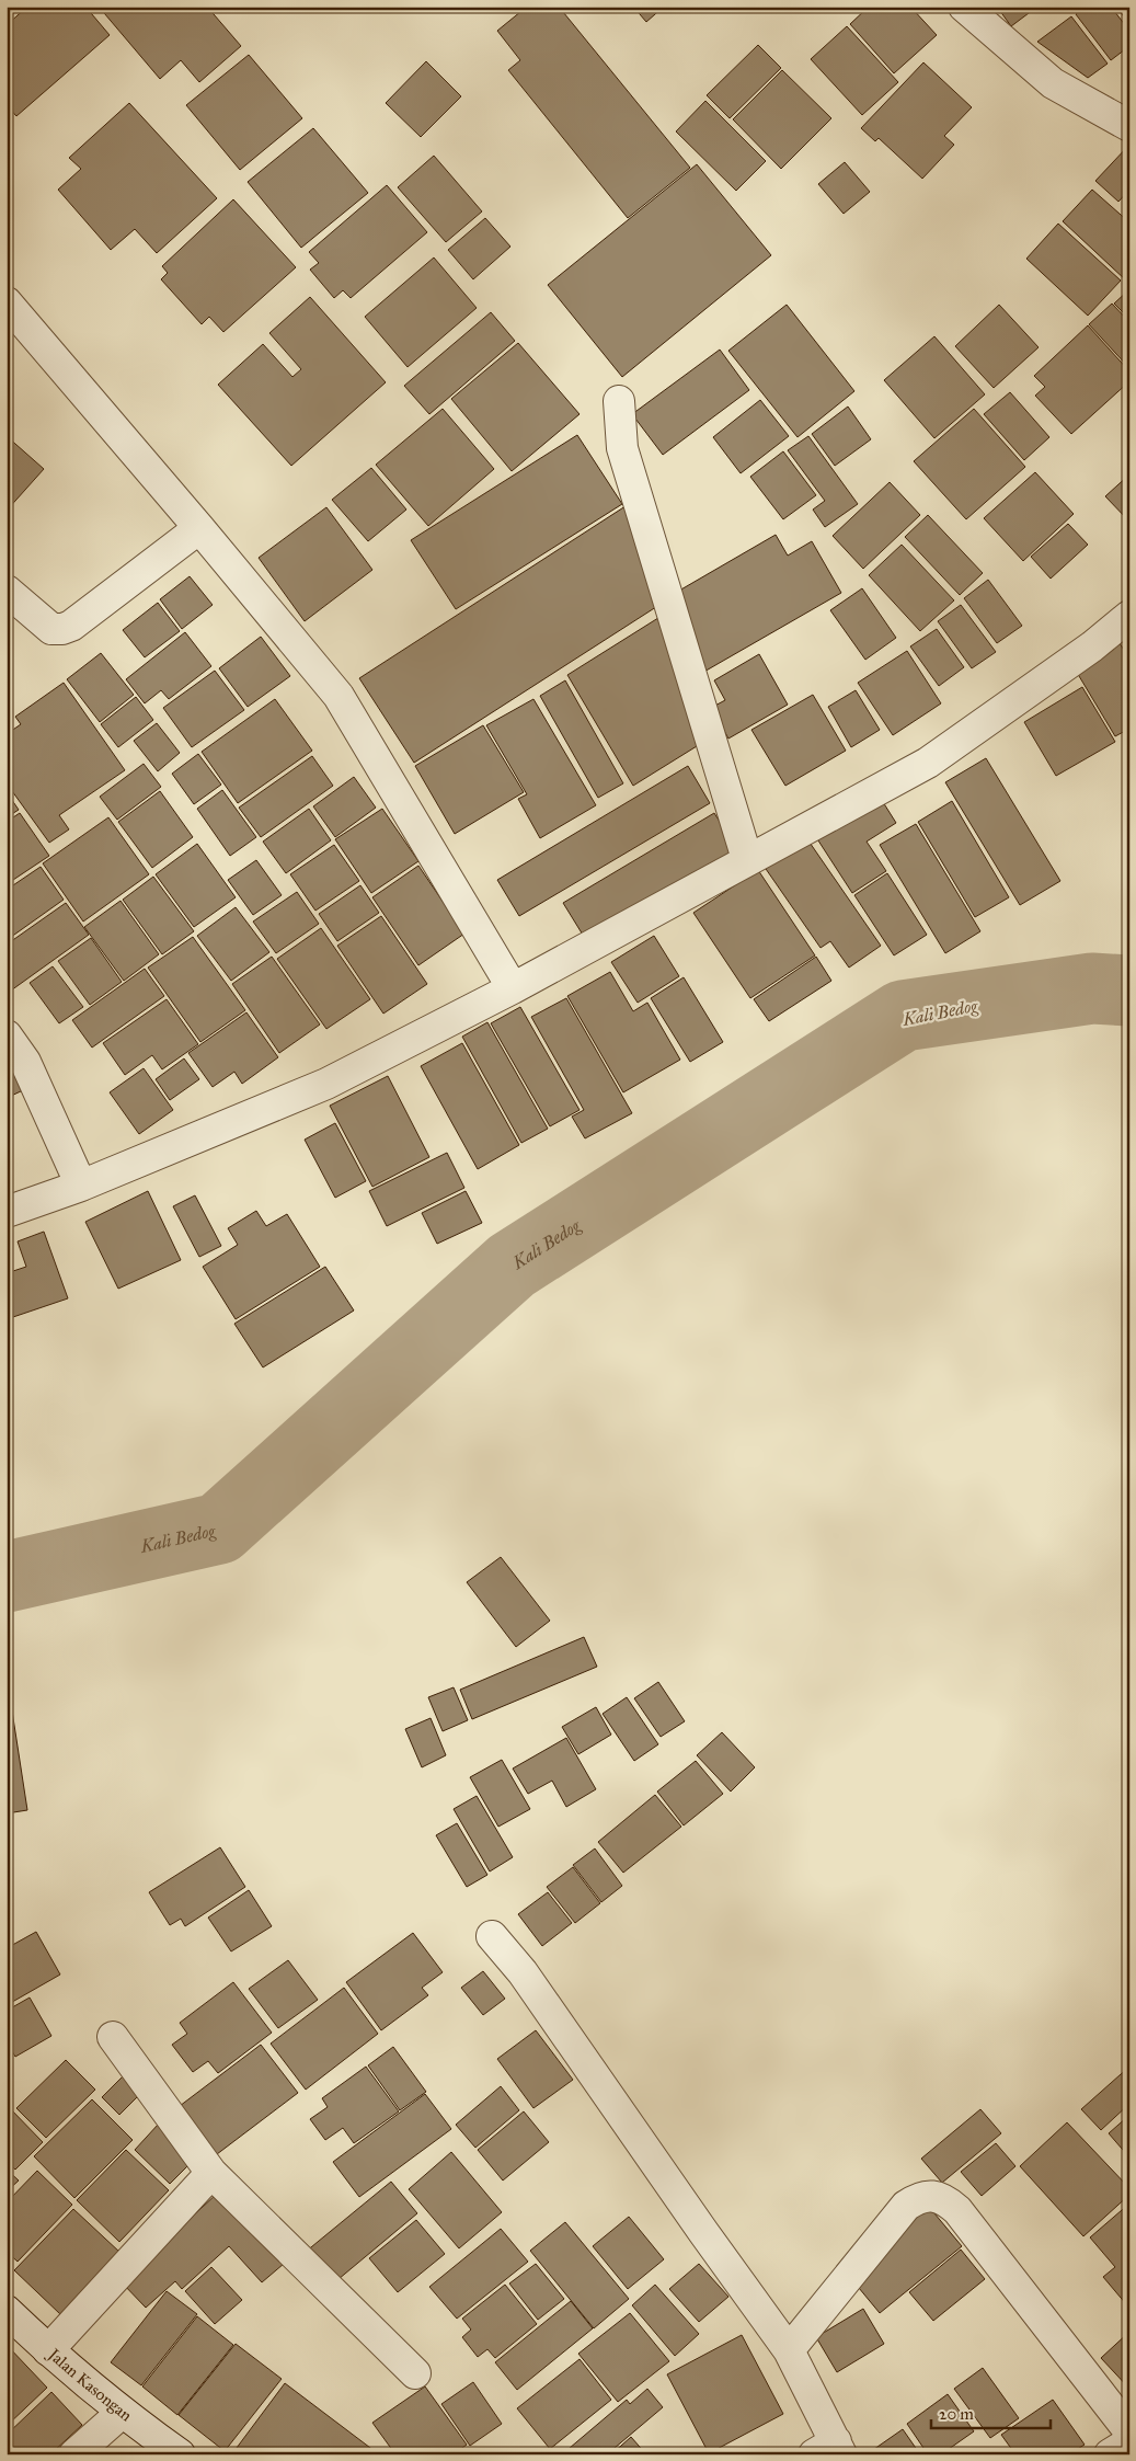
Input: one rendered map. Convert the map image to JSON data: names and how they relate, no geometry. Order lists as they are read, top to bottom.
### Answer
{
  "streets": {
    "street": ["Jalan Kasongan"]
  },
  "water": ["Kali Bedog"],
  "scale_bar": "20 m"
}
